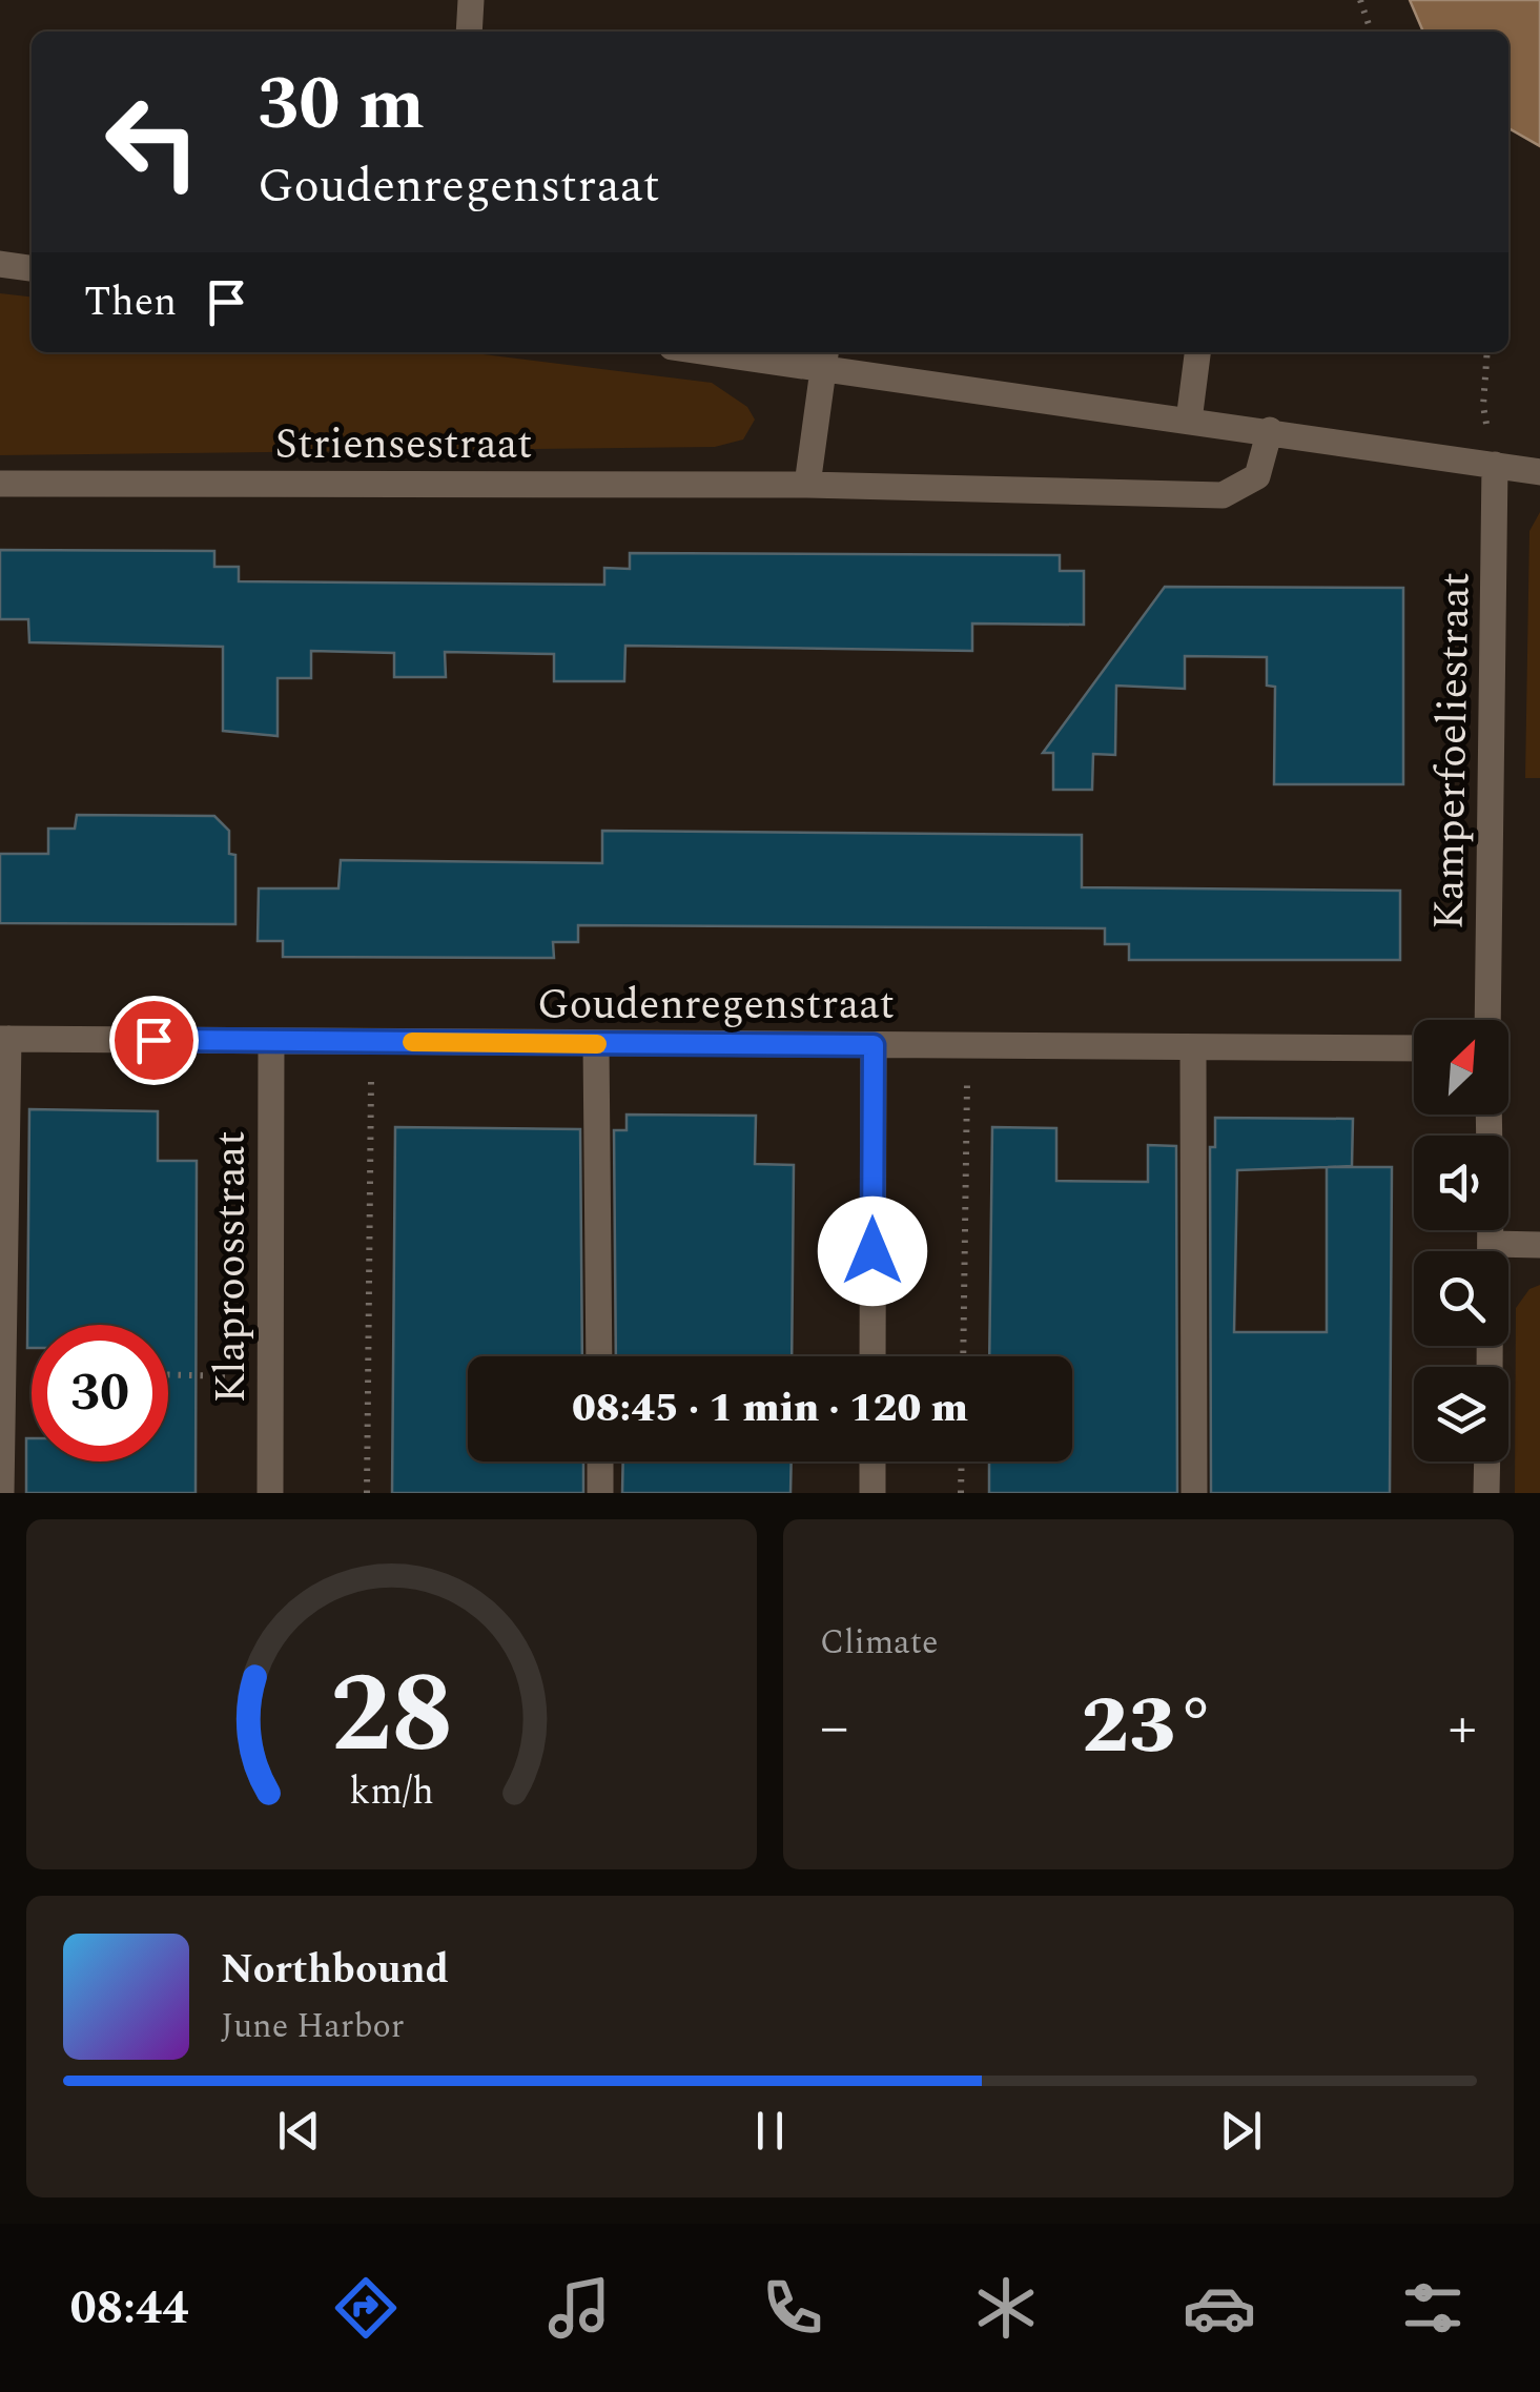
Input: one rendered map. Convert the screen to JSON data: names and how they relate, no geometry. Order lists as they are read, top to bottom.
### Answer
{
  "streets": {
    "street": [
      "Striensestraat",
      "Kamperfoeliestraat",
      "Goudenregenstraat",
      "Klaproosstraat"
    ]
  },
  "crossings": [
    ["Goudenregenstraat", "Klaproosstraat"]
  ],
  "north": "top right",
  "page": {
    "turn": ["30 m", "Goudenregenstraat"],
    "then": "Then",
    "limit": "30",
    "trip": "08:45 · 1 min · 120 m",
    "tile": "Climate",
    "heat": ["−", "23°", "+"],
    "song": ["Northbound", "June Harbor"],
    "tabs": "08:44",
    "gauge": ["28", "km/h"]
  }
}
